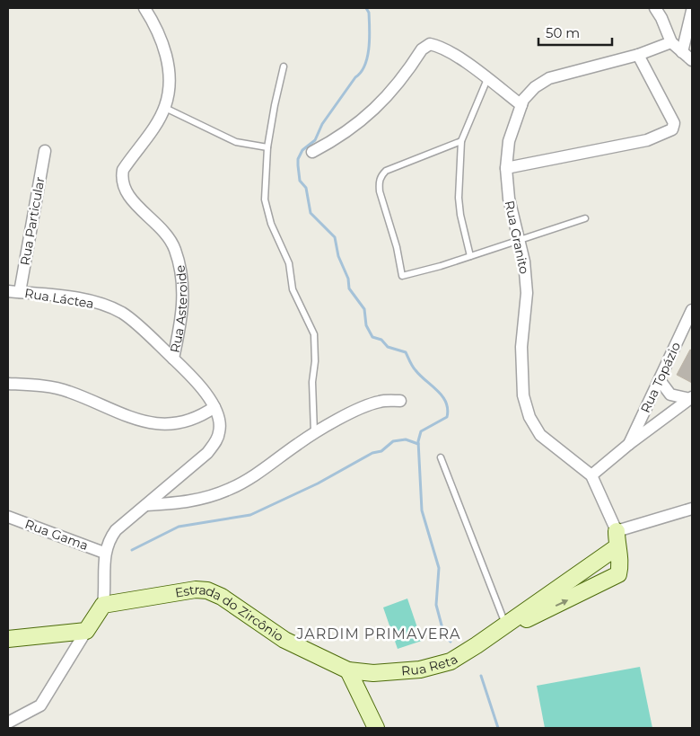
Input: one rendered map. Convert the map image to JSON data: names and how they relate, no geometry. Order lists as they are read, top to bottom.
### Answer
{
  "streets": {
    "street": [
      "Rua Particular",
      "Rua Granito",
      "Rua Láctea",
      "Rua Asteroide",
      "Rua Topázio",
      "Rua Gama",
      "Estrada do Zircônio",
      "Rua Reta"
    ]
  },
  "crossings": [
    ["Rua Particular", "Rua Láctea"],
    ["Rua Granito", "Rua Reta"],
    ["Rua Láctea", "Rua Asteroide"],
    ["Rua Asteroide", "Rua Gama"],
    ["Rua Asteroide", "Estrada do Zircônio"],
    ["Estrada do Zircônio", "Rua Reta"]
  ],
  "districts": ["JARDIM PRIMAVERA"],
  "scale_bar": "50 m"
}
